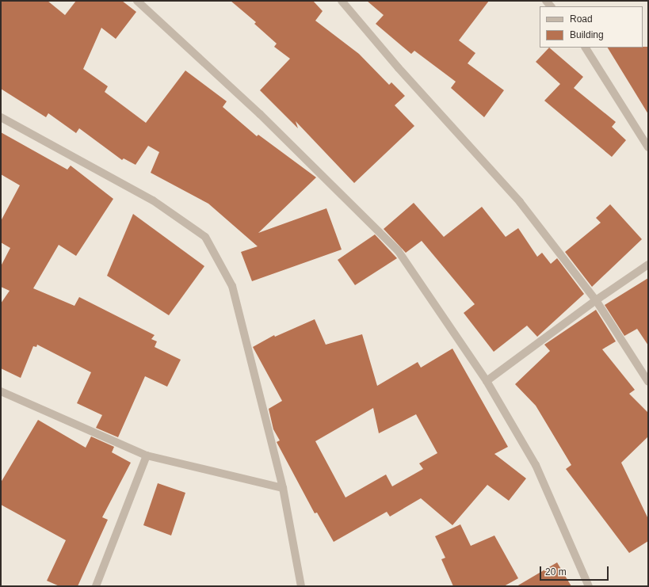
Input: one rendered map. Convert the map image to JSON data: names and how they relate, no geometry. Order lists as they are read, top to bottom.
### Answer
{
  "legend": ["Road", "Building"],
  "scale_bar": "20 m"
}
